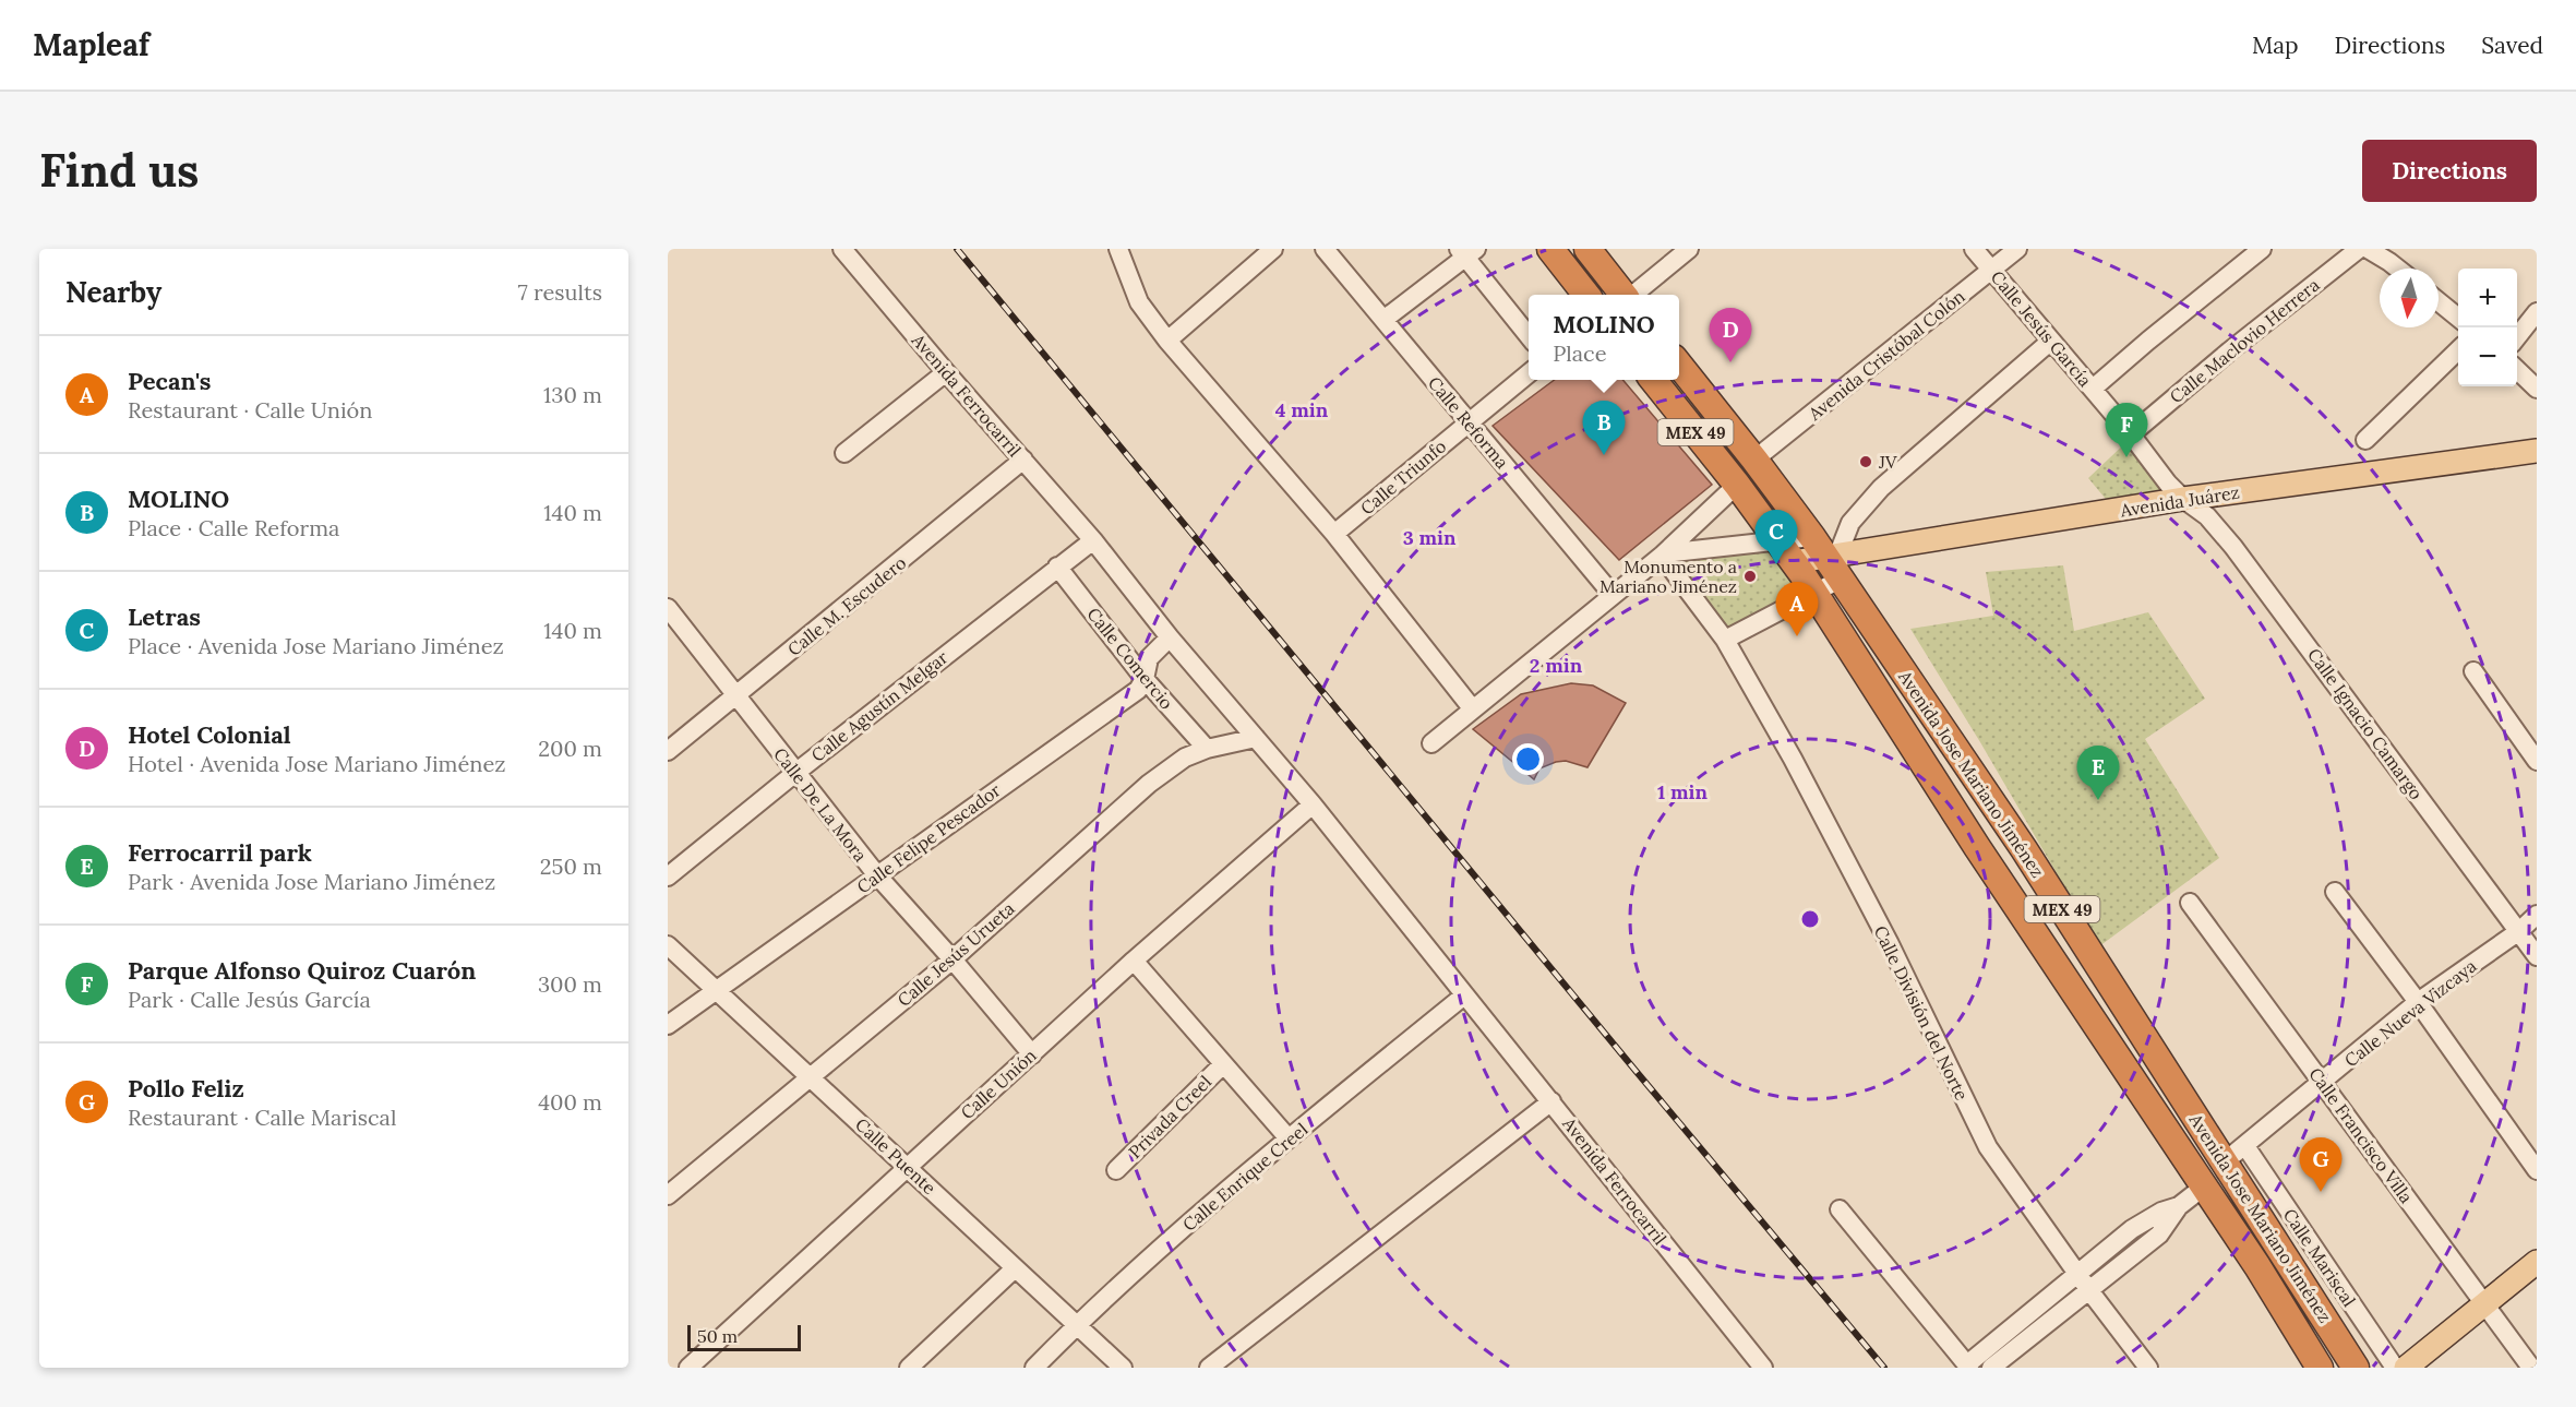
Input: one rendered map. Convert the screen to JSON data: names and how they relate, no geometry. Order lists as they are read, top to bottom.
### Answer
{
  "streets": {
    "highway": ["MEX 49", "Avenida Jose Mariano Jiménez"],
    "main road": ["Avenida Juárez"],
    "street": [
      "Calle Jesús García",
      "Calle Maclovio Herrera",
      "Avenida Cristóbal Colón",
      "Avenida Ferrocarril",
      "Calle Reforma",
      "Calle Triunfo",
      "Calle M. Escudero",
      "Calle Comercio",
      "Calle Agustín Melgar",
      "Calle Ignacio Camargo",
      "Calle De La Mora",
      "Calle Felipe Pescador",
      "Calle Jesús Urueta",
      "Calle División del Norte",
      "Calle Nueva Vizcaya",
      "Calle Unión",
      "Privada Creel",
      "Calle Francisco Villa",
      "Calle Puente",
      "Calle Enrique Creel",
      "Calle Mariscal"
    ]
  },
  "crossings": [
    ["Calle Jesús García", "Calle Maclovio Herrera"],
    ["Calle Jesús García", "Avenida Cristóbal Colón"],
    ["Calle Jesús García", "Avenida Juárez"],
    ["Calle Jesús García", "Calle Ignacio Camargo"],
    ["Avenida Cristóbal Colón", "Avenida Jose Mariano Jiménez"],
    ["Avenida Ferrocarril", "Calle M. Escudero"],
    ["Avenida Ferrocarril", "Calle Agustín Melgar"],
    ["Avenida Ferrocarril", "Calle Felipe Pescador"],
    ["Avenida Ferrocarril", "Calle Jesús Urueta"],
    ["Avenida Ferrocarril", "Calle Unión"],
    ["Avenida Ferrocarril", "Calle Enrique Creel"],
    ["Calle Reforma", "Calle Triunfo"],
    ["Avenida Juárez", "Calle Ignacio Camargo"],
    ["Avenida Juárez", "Avenida Jose Mariano Jiménez"],
    ["Calle M. Escudero", "Calle De La Mora"],
    ["Calle Comercio", "Calle Agustín Melgar"],
    ["Calle Comercio", "Calle Felipe Pescador"],
    ["Calle Comercio", "Calle Jesús Urueta"],
    ["Calle Agustín Melgar", "Calle De La Mora"],
    ["Calle Ignacio Camargo", "Calle Nueva Vizcaya"],
    ["Avenida Jose Mariano Jiménez", "Calle Nueva Vizcaya"],
    ["Calle De La Mora", "Calle Felipe Pescador"],
    ["Calle De La Mora", "Calle Jesús Urueta"],
    ["Calle De La Mora", "Calle Unión"],
    ["Calle Felipe Pescador", "Calle Puente"],
    ["Calle Jesús Urueta", "Calle Puente"],
    ["Calle Nueva Vizcaya", "Calle Francisco Villa"],
    ["Calle Nueva Vizcaya", "Calle Mariscal"],
    ["Calle Unión", "Privada Creel"],
    ["Calle Unión", "Calle Puente"],
    ["Privada Creel", "Calle Enrique Creel"],
    ["Calle Puente", "Calle Enrique Creel"]
  ],
  "places": ["JV", "Monumento a Mariano Jiménez"],
  "scale_bar": "50 m",
  "north": "bottom",
  "page": {
    "header": "Mapleaf",
    "nav": ["Map", "Directions", "Saved"],
    "buttons": "Directions",
    "title": "Find us",
    "heading": ["Nearby", "7 results"],
    "map_buttons": ["+", "−"],
    "popup": ["MOLINO", "Place"],
    "pins": [
      "D",
      "B",
      "F",
      "C",
      "A",
      "E",
      "G"
    ],
    "list": [
      {
        "mark": "A",
        "name": "Pecan's",
        "note": "Restaurant · Calle Unión",
        "value": "130 m"
      },
      {
        "mark": "B",
        "name": "MOLINO",
        "note": "Place · Calle Reforma",
        "value": "140 m"
      },
      {
        "mark": "C",
        "name": "Letras",
        "note": "Place · Avenida Jose Mariano Jiménez",
        "value": "140 m"
      },
      {
        "mark": "D",
        "name": "Hotel Colonial",
        "note": "Hotel · Avenida Jose Mariano Jiménez",
        "value": "200 m"
      },
      {
        "mark": "E",
        "name": "Ferrocarril park",
        "note": "Park · Avenida Jose Mariano Jiménez",
        "value": "250 m"
      },
      {
        "mark": "F",
        "name": "Parque Alfonso Quiroz Cuarón",
        "note": "Park · Calle Jesús García",
        "value": "300 m"
      },
      {
        "mark": "G",
        "name": "Pollo Feliz",
        "note": "Restaurant · Calle Mariscal",
        "value": "400 m"
      }
    ],
    "scale": "50 m"
  },
  "rings": [
    "4 min",
    "3 min",
    "2 min",
    "1 min"
  ]
}
